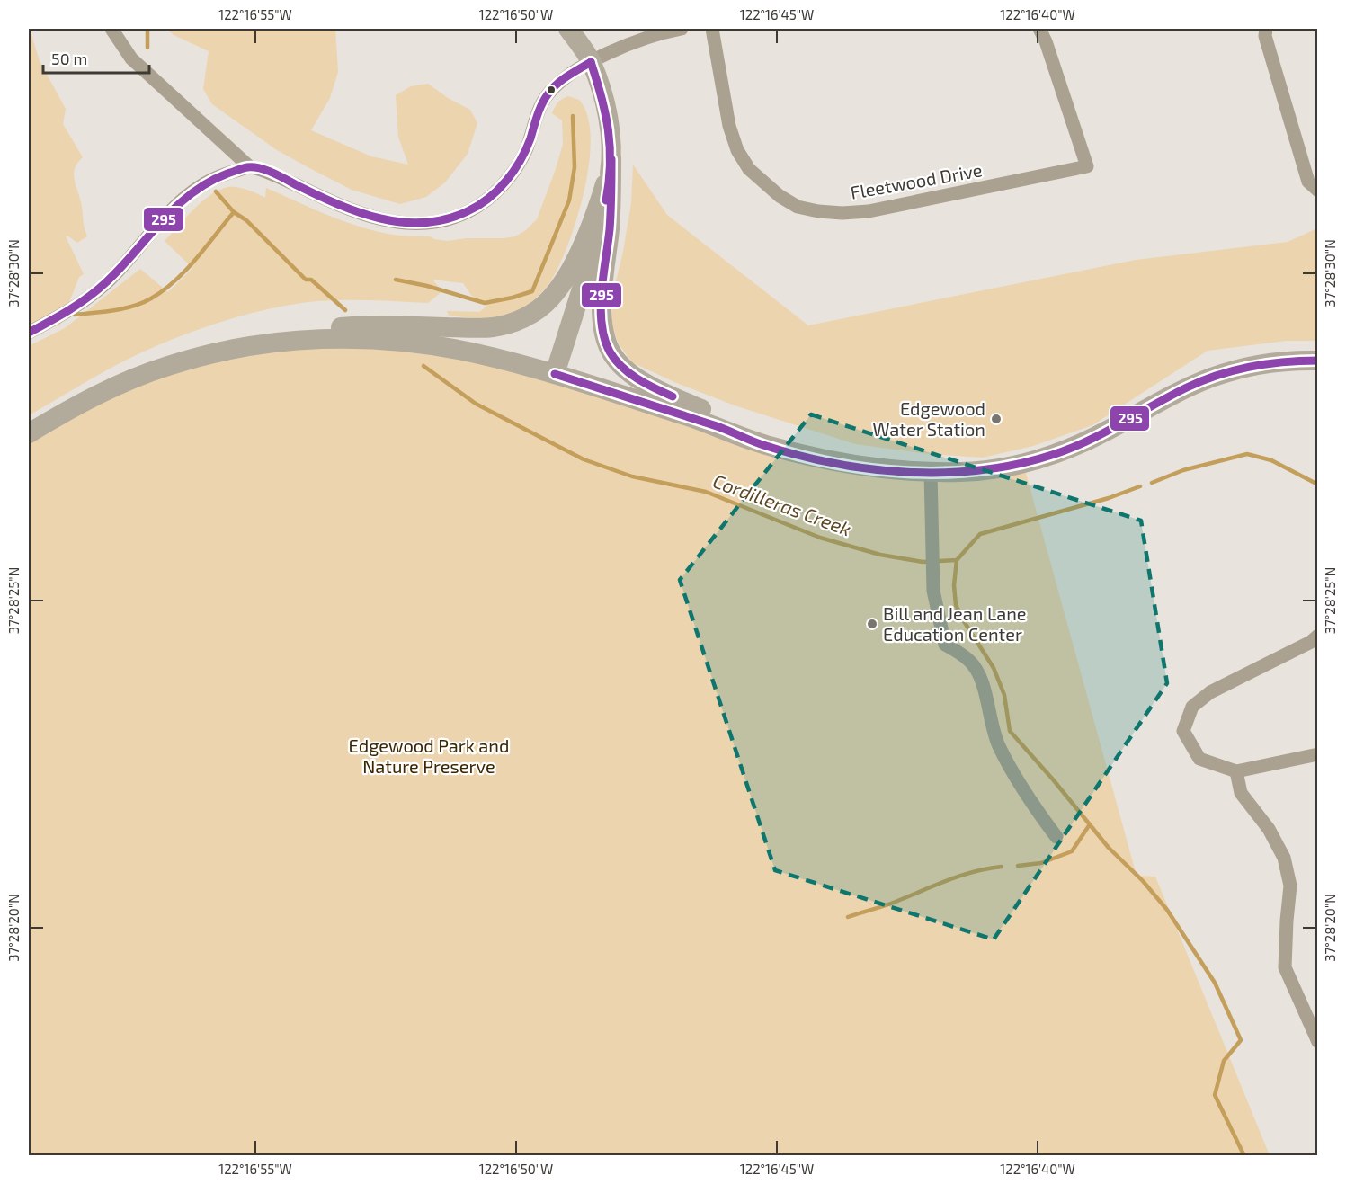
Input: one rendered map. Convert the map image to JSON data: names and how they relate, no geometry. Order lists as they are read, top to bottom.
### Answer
{
  "streets": {
    "street": ["Fleetwood Drive"]
  },
  "water": ["Cordilleras Creek"],
  "parks": ["Edgewood Park and Nature Preserve"],
  "places": ["Edgewood Water Station", "Bill and Jean Lane Education Center"],
  "lines": ["transit line 295"],
  "scale_bar": "50 m",
  "coordinates": [
    "122°16'55\"W",
    "122°16'50\"W",
    "122°16'45\"W",
    "122°16'40\"W",
    "37°28'30\"N",
    "37°28'25\"N",
    "37°28'20\"N"
  ]
}
